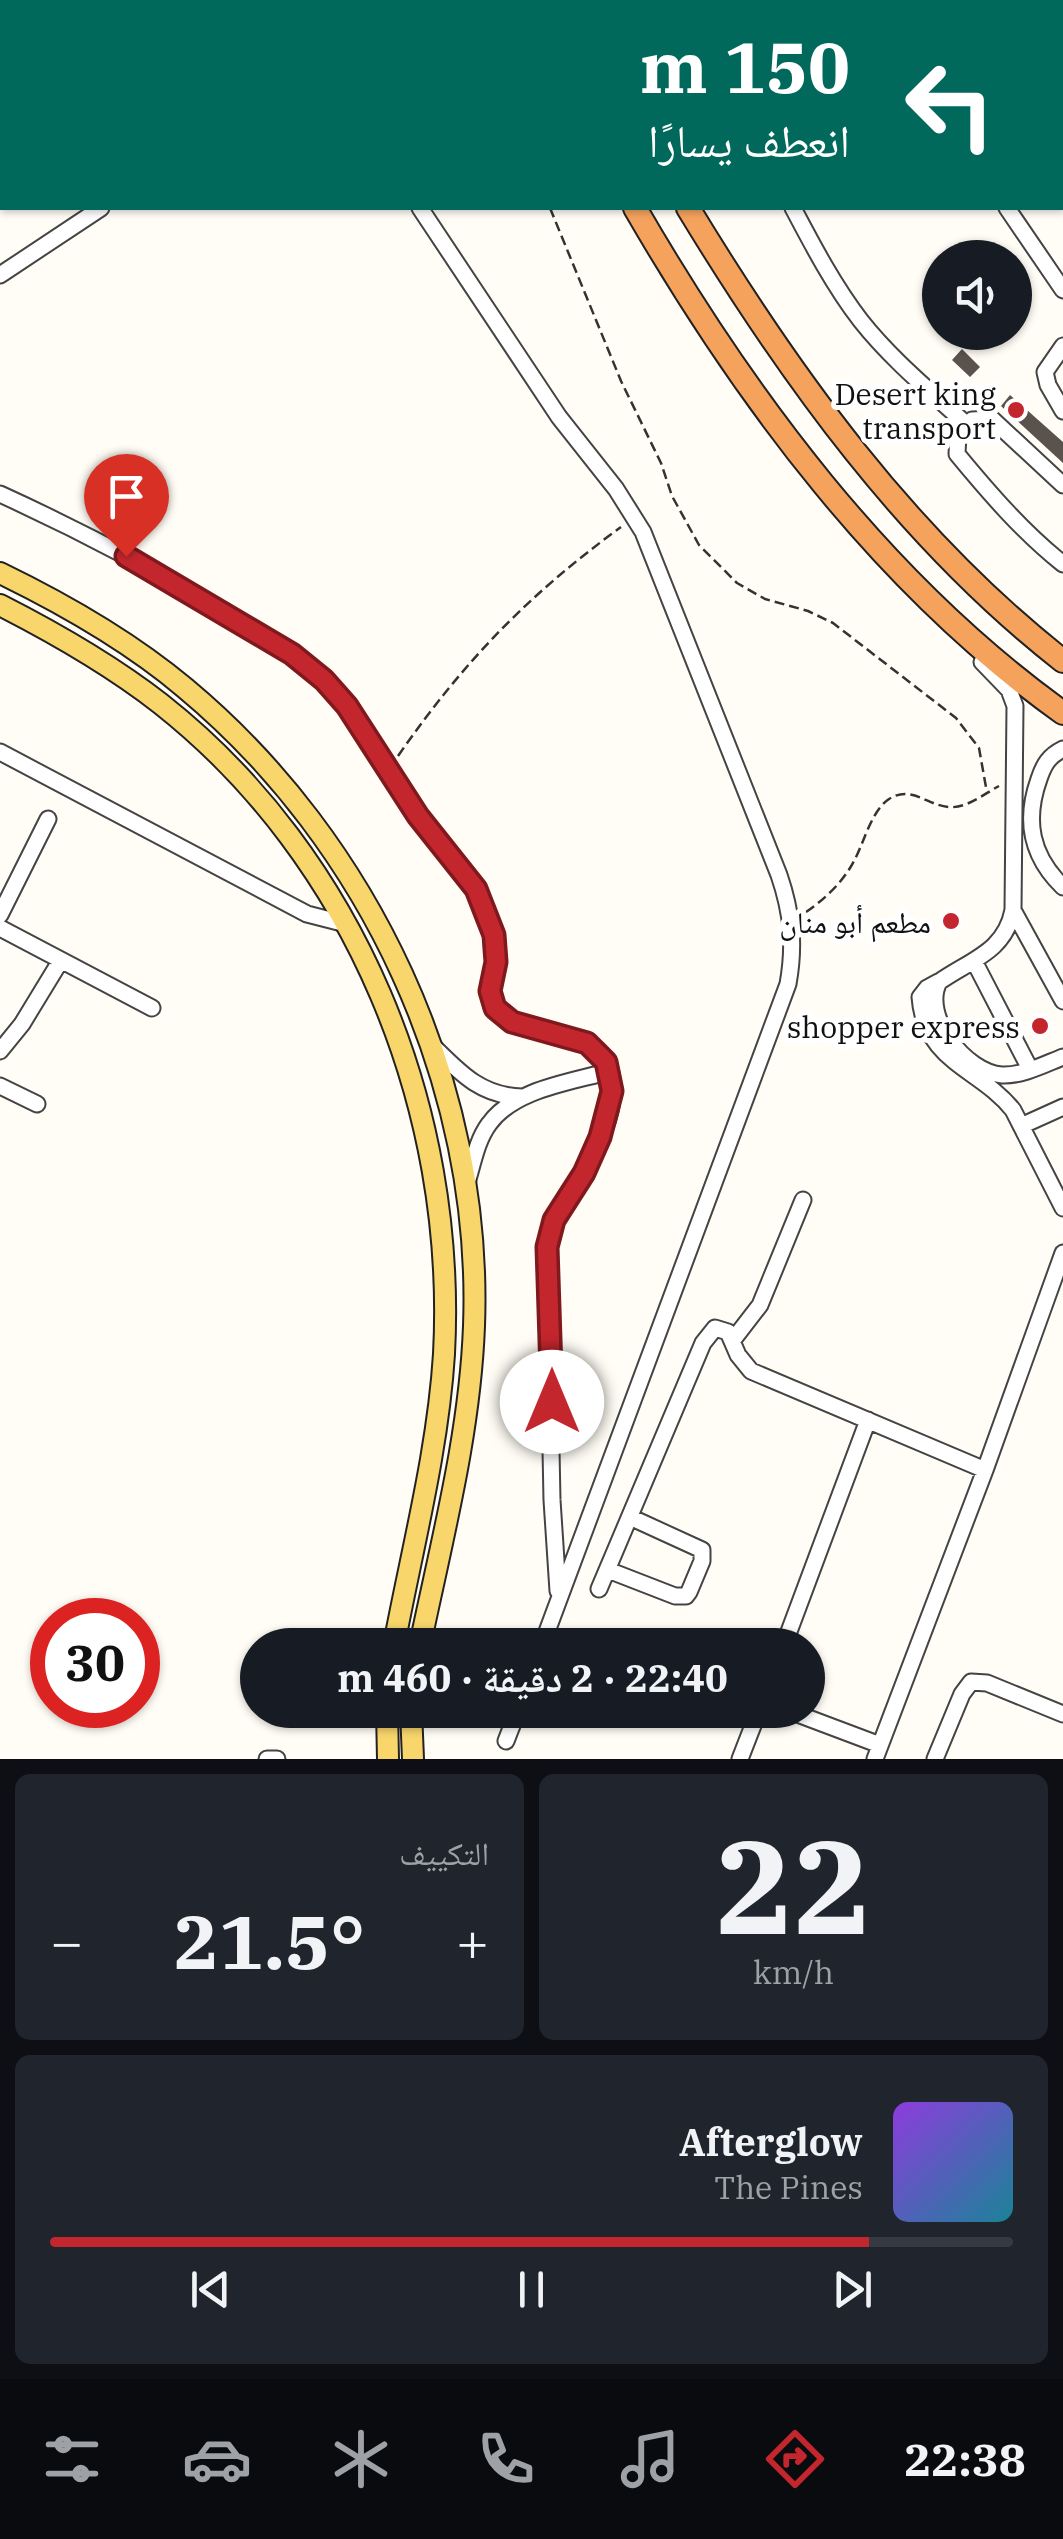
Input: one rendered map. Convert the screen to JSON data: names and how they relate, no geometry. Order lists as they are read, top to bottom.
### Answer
{
  "places": ["Desert king transport", "مطعم أبو منان", "shopper express"],
  "page": {
    "turn": ["150 m", "انعطف يسارًا"],
    "limit": "30",
    "trip": "22:40 · 2 دقيقة · 460 m",
    "tile": [
      ["22", "km/h"],
      "التكييف"
    ],
    "heat": ["−", "21.5°", "+"],
    "song": ["Afterglow", "The Pines"],
    "tabs": "22:38"
  }
}
